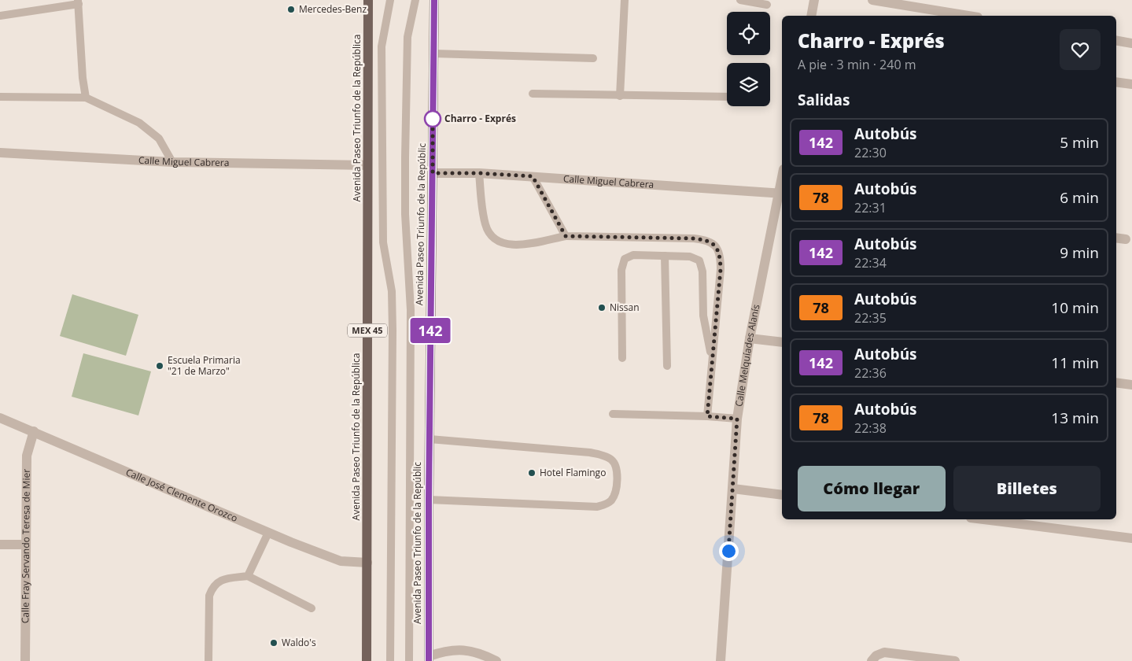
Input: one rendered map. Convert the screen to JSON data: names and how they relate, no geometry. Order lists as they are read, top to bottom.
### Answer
{
  "streets": {
    "main road": ["Avenida Paseo Triunfo de la República", "Avenida Paseo Triunfo de la Repúblic", "MEX 45"],
    "street": [
      "Calle Miguel Cabrera",
      "Calle Melquíades Alanís",
      "Calle José Clemente Orozco",
      "Calle Fray Servando Teresa de Mier"
    ]
  },
  "crossings": [
    ["Avenida Paseo Triunfo de la República", "Calle Miguel Cabrera"],
    ["Avenida Paseo Triunfo de la República", "Calle José Clemente Orozco"],
    ["Calle Miguel Cabrera", "Avenida Paseo Triunfo de la Repúblic"],
    ["Calle Miguel Cabrera", "Calle Melquíades Alanís"],
    ["Calle José Clemente Orozco", "Calle Fray Servando Teresa de Mier"]
  ],
  "places": [
    "Mercedes-Benz",
    "Charro - Exprés",
    "Nissan",
    "Escuela Primaria \"21 de Marzo\"",
    "Hotel Flamingo",
    "Waldo's"
  ],
  "lines": ["bus line 142"],
  "page": {
    "on_map": "142",
    "heading": [
      ["Charro - Exprés", "A pie · 3 min · 240 m"],
      "Salidas"
    ],
    "list": [
      {
        "mark": "142",
        "name": "Autobús",
        "note": "22:30",
        "value": "5 min"
      },
      {
        "mark": "78",
        "name": "Autobús",
        "note": "22:31",
        "value": "6 min"
      },
      {
        "mark": "142",
        "name": "Autobús",
        "note": "22:34",
        "value": "9 min"
      },
      {
        "mark": "78",
        "name": "Autobús",
        "note": "22:35",
        "value": "10 min"
      },
      {
        "mark": "142",
        "name": "Autobús",
        "note": "22:36",
        "value": "11 min"
      },
      {
        "mark": "78",
        "name": "Autobús",
        "note": "22:38",
        "value": "13 min"
      }
    ],
    "buttons": ["Cómo llegar", "Billetes"]
  }
}
